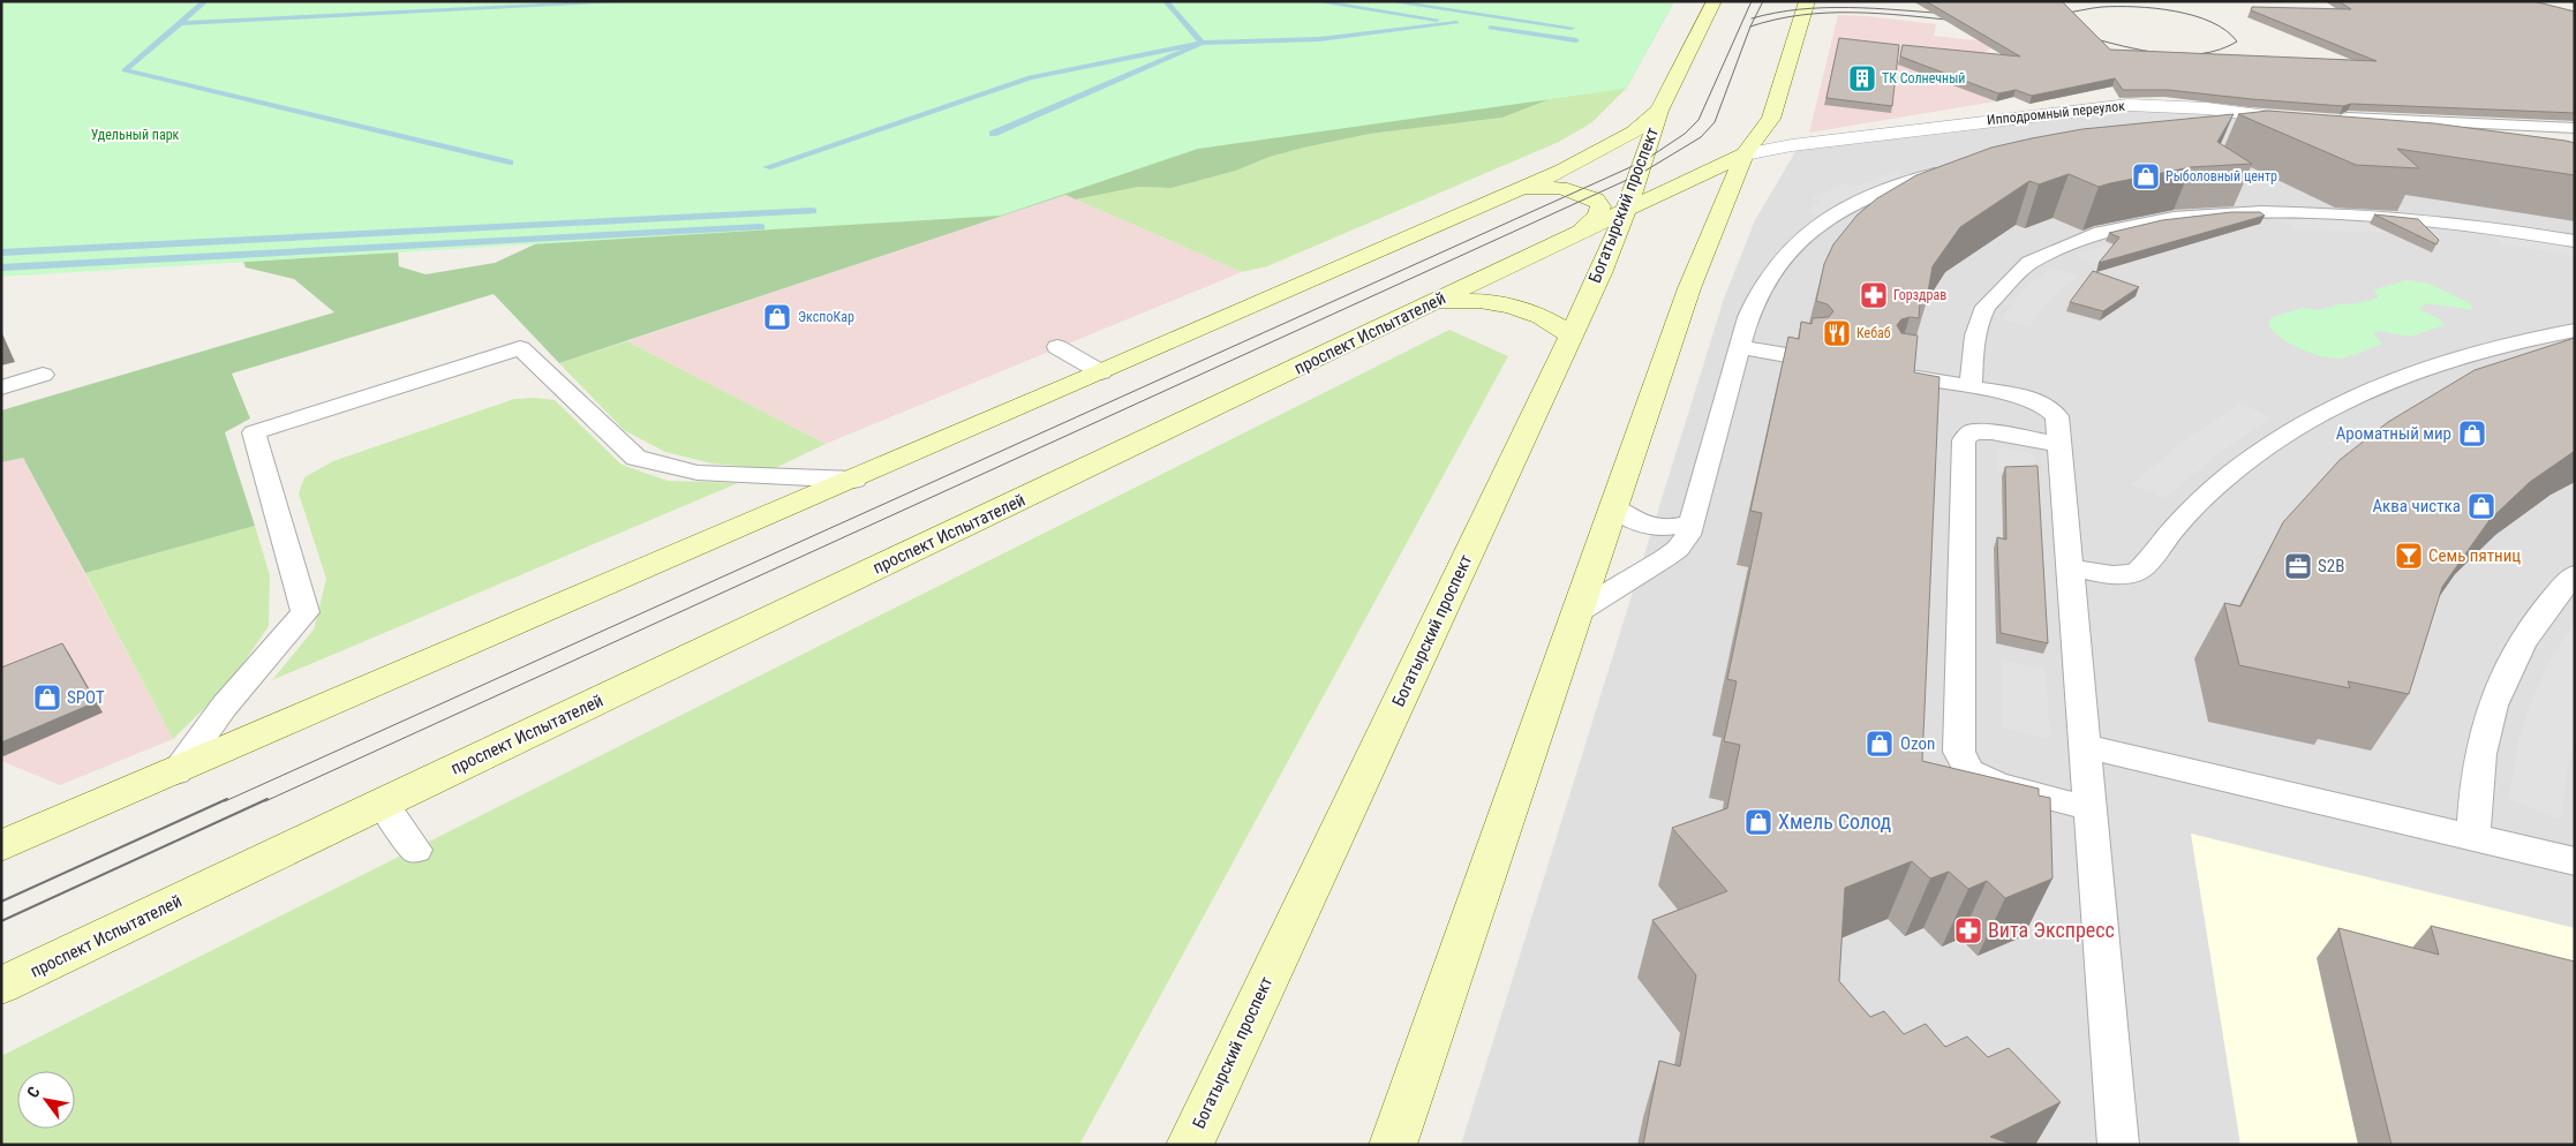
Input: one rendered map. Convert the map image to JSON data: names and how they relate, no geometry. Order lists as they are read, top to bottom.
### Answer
{
  "streets": {
    "main road": ["Богатырский проспект", "проспект Испытателей"],
    "street": ["Ипподромный переулок"]
  },
  "crossings": [
    ["Ипподромный переулок", "проспект Испытателей"],
    ["Богатырский проспект", "проспект Испытателей"]
  ],
  "parks": ["Удельный парк"],
  "places": {
    "building": ["ТК Солнечный"],
    "shop": [
      "Рыболовный центр",
      "ЭкспоКар",
      "Ароматный мир",
      "Аква чистка",
      "SPOT",
      "Ozon",
      "Хмель Солод"
    ],
    "pharmacy": ["Горздрав", "Вита Экспресс"],
    "restaurant": ["Кебаб"],
    "bar": ["Семь пятниц"],
    "office": ["S2B"]
  },
  "north": "top left"
}
